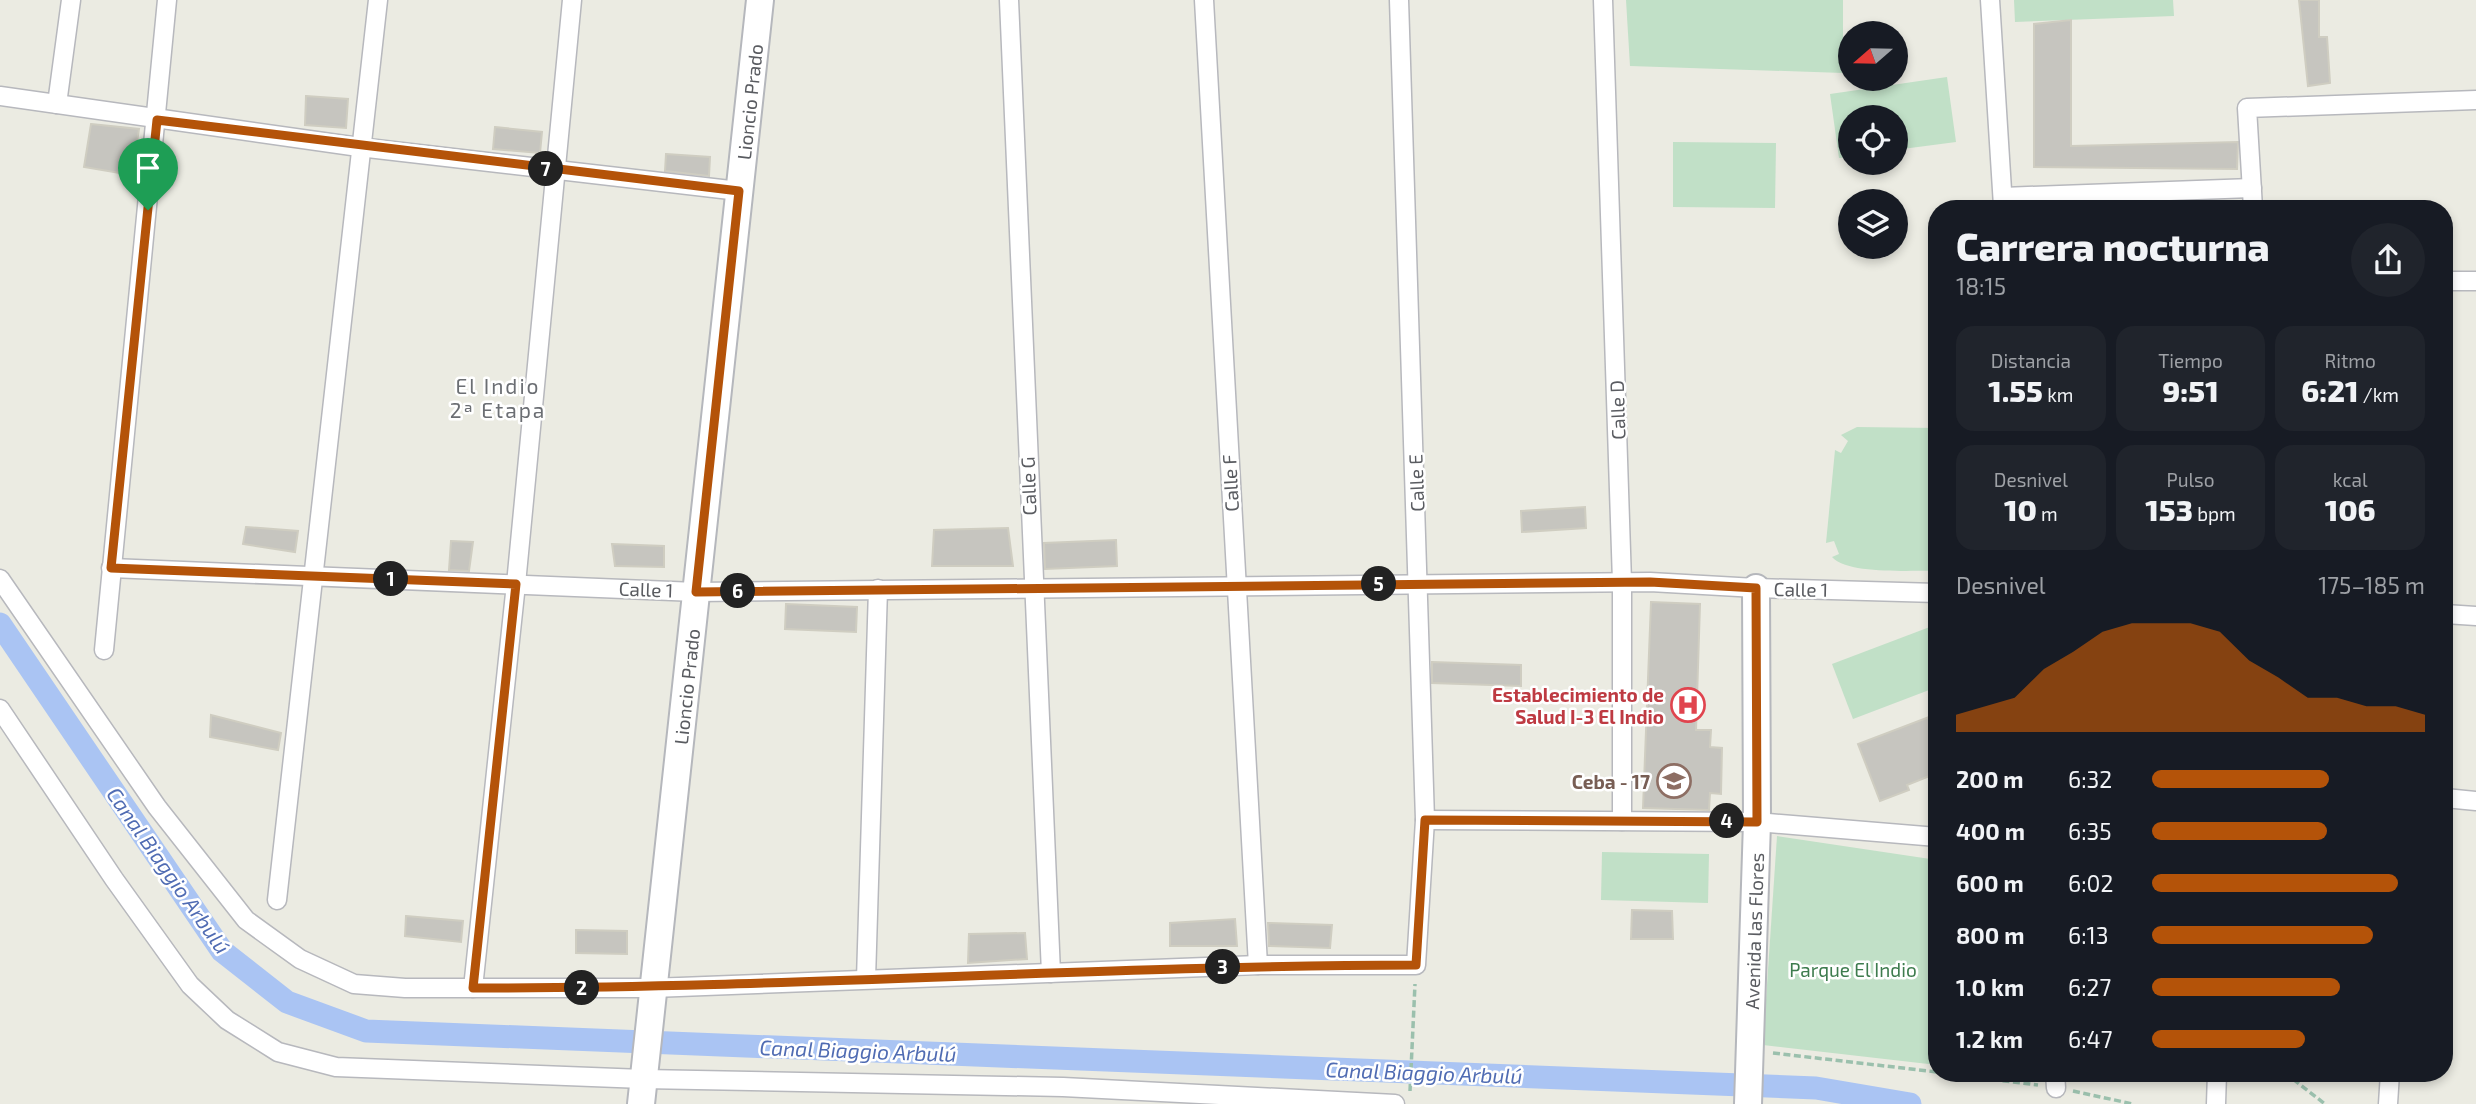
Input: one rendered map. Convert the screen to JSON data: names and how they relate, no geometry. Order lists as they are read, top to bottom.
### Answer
{
  "streets": {
    "street": [
      "Lioncio Prado",
      "Calle D",
      "Calle F",
      "Calle E",
      "Calle G",
      "Calle 1",
      "Avenida las Flores"
    ]
  },
  "crossings": [
    ["Lioncio Prado", "Calle 1"],
    ["Calle D", "Calle 1"],
    ["Calle F", "Calle 1"],
    ["Calle E", "Calle 1"],
    ["Calle G", "Calle 1"],
    ["Calle 1", "Avenida las Flores"]
  ],
  "districts": ["El Indio 2ª Etapa"],
  "water": ["Canal Biaggio Arbulú"],
  "parks": ["Parque El Indio"],
  "places": {
    "hospital": ["Establecimiento de Salud I-3 El Indio"],
    "school or university": ["Ceba - 17"]
  },
  "north": "left",
  "page": {
    "pins": [
      "7",
      "1",
      "5",
      "6",
      "4",
      "3",
      "2"
    ],
    "heading": ["Carrera nocturna", "18:15"],
    "stats": [
      ["Distancia", "1.55 km"],
      ["Tiempo", "9:51"],
      ["Ritmo", "6:21 /km"],
      ["Desnivel", "10 m"],
      ["Pulso", "153 bpm"],
      ["kcal", "106"]
    ],
    "chart": ["Desnivel", "175–185 m"],
    "list": [
      {
        "name": "200 m",
        "note": "6:32"
      },
      {
        "name": "400 m",
        "note": "6:35"
      },
      {
        "name": "600 m",
        "note": "6:02"
      },
      {
        "name": "800 m",
        "note": "6:13"
      },
      {
        "name": "1.0 km",
        "note": "6:27"
      },
      {
        "name": "1.2 km",
        "note": "6:47"
      }
    ]
  }
}
